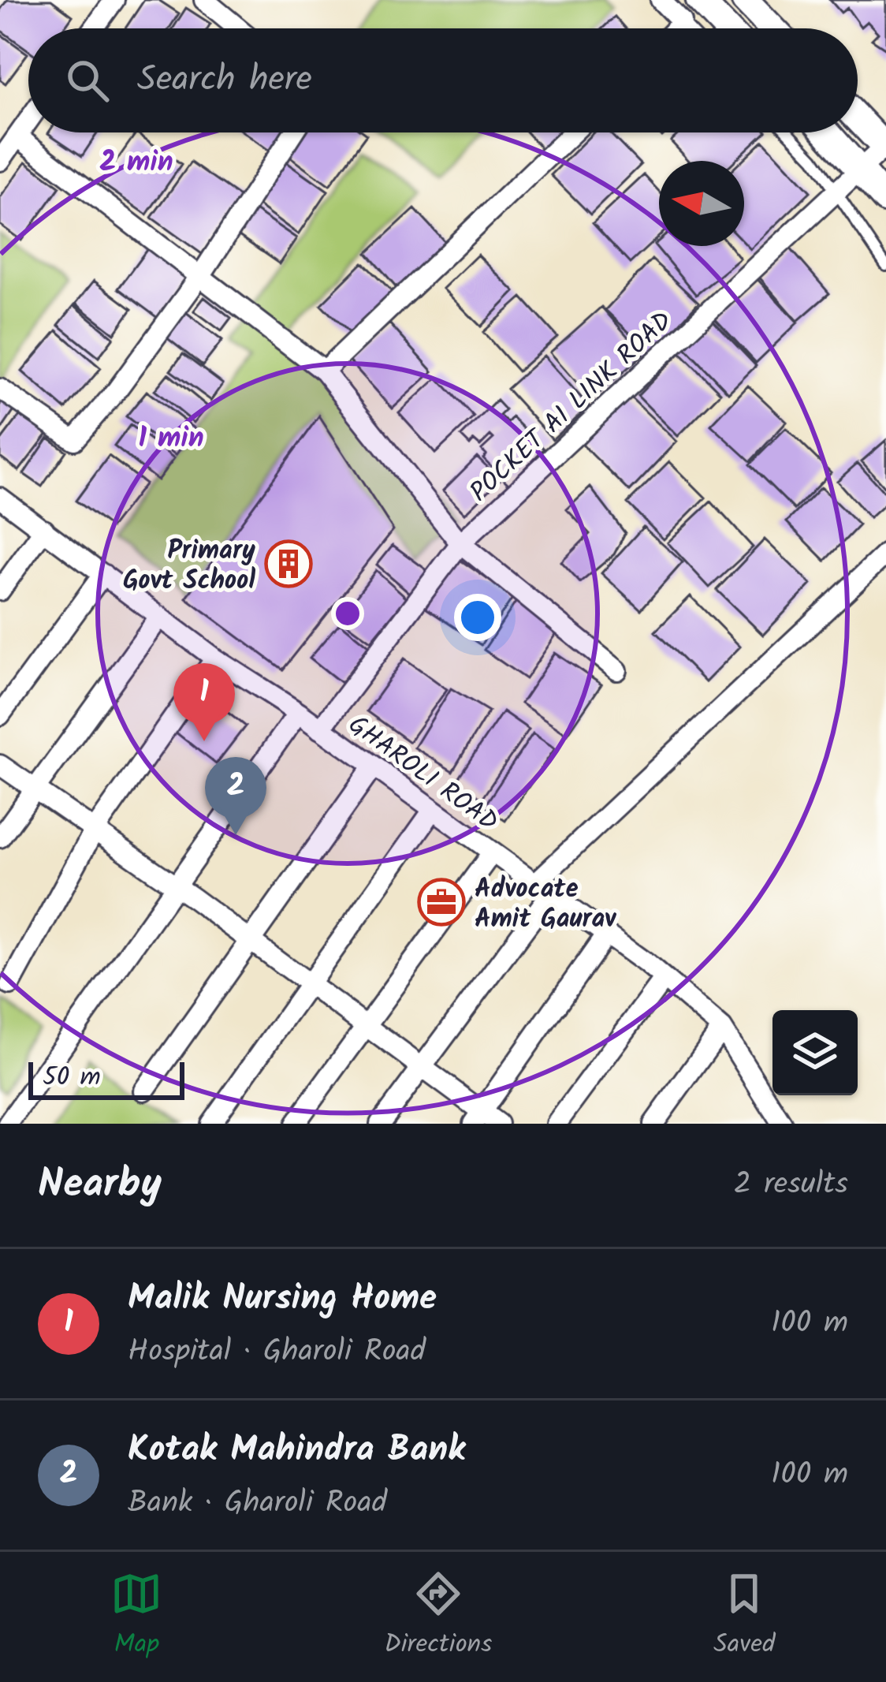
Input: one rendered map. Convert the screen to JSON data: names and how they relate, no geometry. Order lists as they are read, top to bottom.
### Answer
{
  "streets": {
    "street": ["POCKET A1 LINK ROAD", "GHAROLI ROAD"]
  },
  "crossings": [
    ["POCKET A1 LINK ROAD", "GHAROLI ROAD"]
  ],
  "places": {
    "building": ["Primary Govt School"],
    "office": ["Advocate Amit Gaurav"]
  },
  "scale_bar": "50 m",
  "north": "left",
  "page": {
    "search": "Search here",
    "pins": ["1", "2"],
    "scale": "50 m",
    "heading": ["Nearby", "2 results"],
    "list": [
      {
        "mark": "1",
        "name": "Malik Nursing Home",
        "note": "Hospital · Gharoli Road",
        "value": "100 m"
      },
      {
        "mark": "2",
        "name": "Kotak Mahindra Bank",
        "note": "Bank · Gharoli Road",
        "value": "100 m"
      }
    ],
    "nav": ["Map", "Directions", "Saved"]
  },
  "rings": ["2 min", "1 min"]
}
